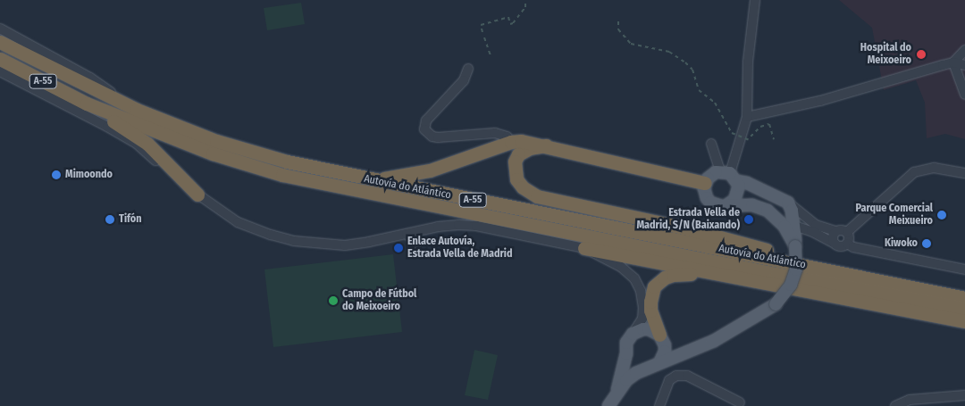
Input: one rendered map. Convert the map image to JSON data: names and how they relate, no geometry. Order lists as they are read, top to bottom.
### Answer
{
  "streets": {
    "highway": ["A-55", "Autovía do Atlántico"]
  },
  "places": [
    "Hospital do Meixoeiro",
    "Mimoondo",
    "Parque Comercial Meixueiro",
    "Tifón",
    "Estrada Vella de Madrid, S/N (Baixando)",
    "Kiwoko",
    "Enlace Autovía, Estrada Vella de Madrid",
    "Campo de Fútbol do Meixoeiro"
  ]
}
